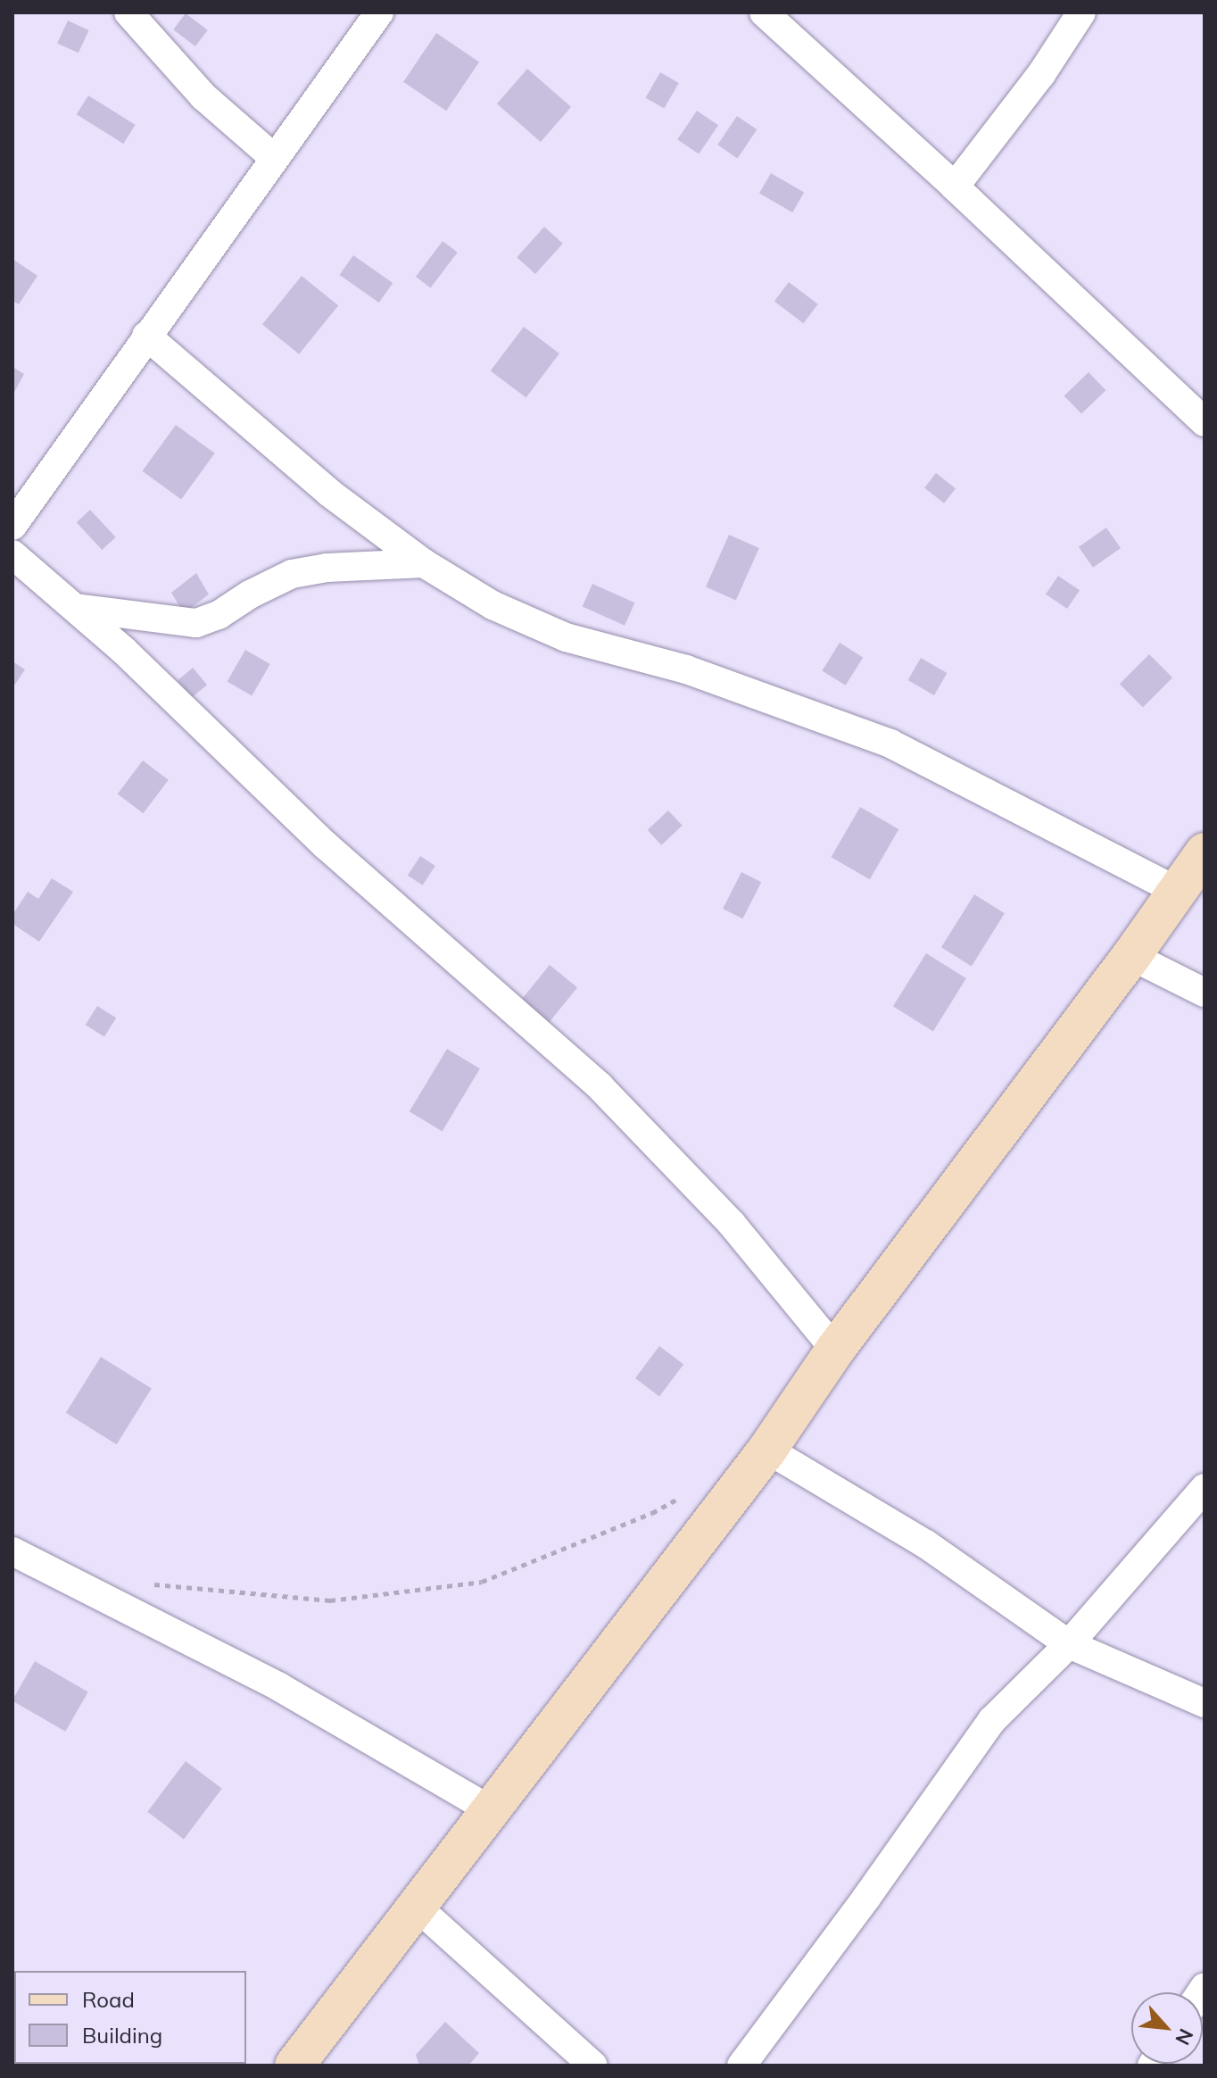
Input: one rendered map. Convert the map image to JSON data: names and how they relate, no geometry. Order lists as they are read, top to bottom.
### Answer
{
  "legend": ["Road", "Building"],
  "north": "bottom right"
}
